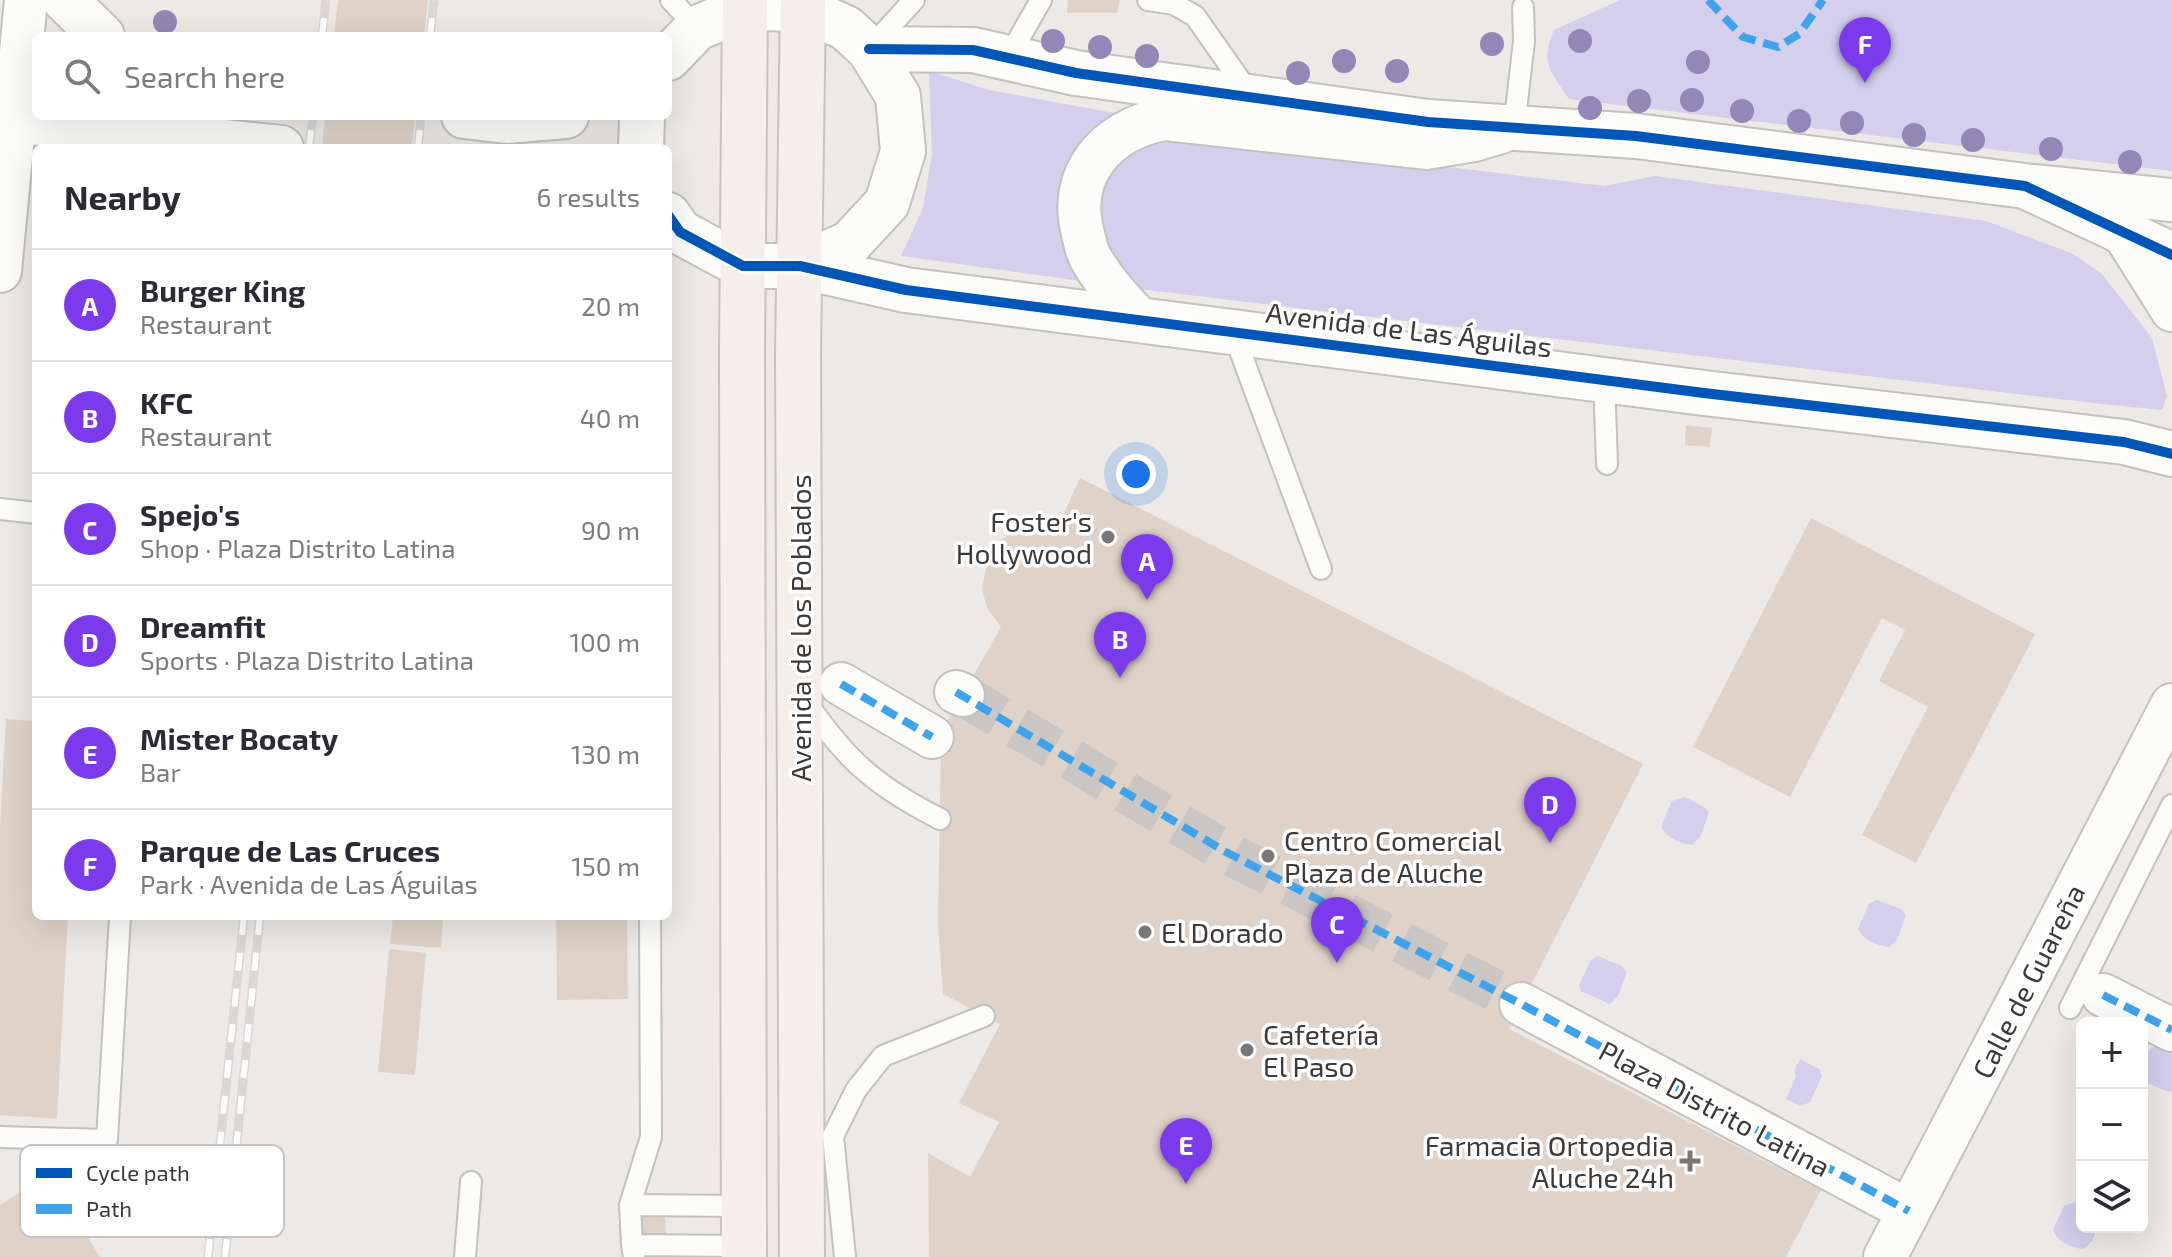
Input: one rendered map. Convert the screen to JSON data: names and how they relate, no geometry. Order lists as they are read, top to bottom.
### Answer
{
  "streets": {
    "main road": ["Avenida de los Poblados"],
    "street": ["Avenida de Las Águilas", "Calle de Guareña", "Plaza Distrito Latina"]
  },
  "crossings": [
    ["Avenida de Las Águilas", "Avenida de los Poblados"],
    ["Calle de Guareña", "Plaza Distrito Latina"]
  ],
  "places": {
    "other": [
      "Foster's Hollywood",
      "Centro Comercial Plaza de Aluche",
      "El Dorado",
      "Cafetería El Paso"
    ],
    "health": ["Farmacia Ortopedia Aluche 24h"]
  },
  "legend": ["Cycle path", "Path"],
  "page": {
    "pins": [
      "F",
      "A",
      "B",
      "D",
      "C",
      "E"
    ],
    "search": "Search here",
    "heading": ["Nearby", "6 results"],
    "list": [
      {
        "mark": "A",
        "name": "Burger King",
        "note": "Restaurant",
        "value": "20 m"
      },
      {
        "mark": "B",
        "name": "KFC",
        "note": "Restaurant",
        "value": "40 m"
      },
      {
        "mark": "C",
        "name": "Spejo's",
        "note": "Shop · Plaza Distrito Latina",
        "value": "90 m"
      },
      {
        "mark": "D",
        "name": "Dreamfit",
        "note": "Sports · Plaza Distrito Latina",
        "value": "100 m"
      },
      {
        "mark": "E",
        "name": "Mister Bocaty",
        "note": "Bar",
        "value": "130 m"
      },
      {
        "mark": "F",
        "name": "Parque de Las Cruces",
        "note": "Park · Avenida de Las Águilas",
        "value": "150 m"
      }
    ],
    "map_buttons": ["+", "−"]
  }
}
